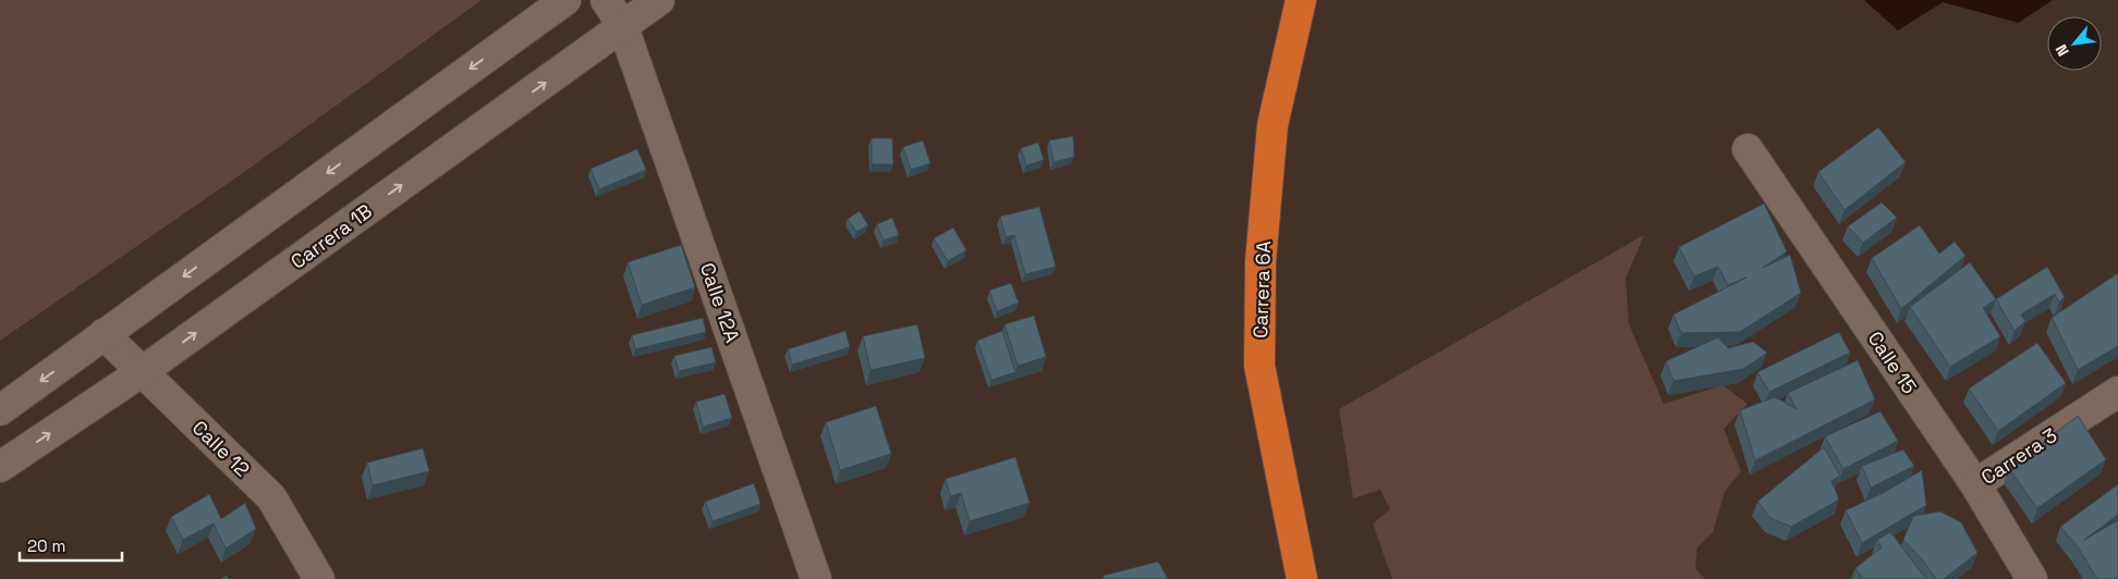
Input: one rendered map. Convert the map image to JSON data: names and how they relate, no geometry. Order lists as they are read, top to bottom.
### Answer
{
  "streets": {
    "highway": ["Carrera 6A"],
    "street": [
      "Carrera 1B",
      "Calle 12A",
      "Calle 15",
      "Calle 12",
      "Carrera 3"
    ]
  },
  "crossings": [
    ["Carrera 1B", "Calle 12A"],
    ["Carrera 1B", "Calle 12"],
    ["Calle 15", "Carrera 3"]
  ],
  "scale_bar": "20 m",
  "north": "bottom left"
}
